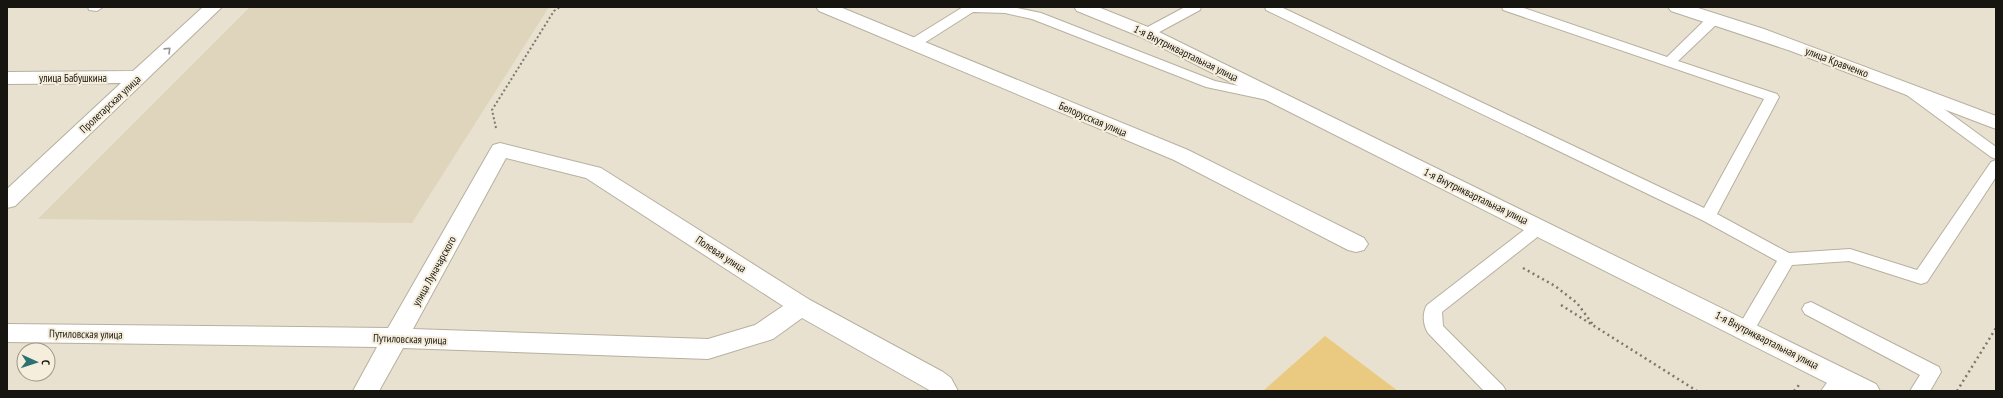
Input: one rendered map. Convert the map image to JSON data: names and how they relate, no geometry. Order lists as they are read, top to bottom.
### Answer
{
  "streets": {
    "street": [
      "1-я Внутриквартальная улица",
      "улица Кравченко",
      "улица Бабушкина",
      "Пролетарская улица",
      "Белорусская улица",
      "Полевая улица",
      "улица Луначарского",
      "Путиловская улица"
    ]
  },
  "crossings": [
    ["улица Бабушкина", "Пролетарская улица"],
    ["Полевая улица", "улица Луначарского"],
    ["Полевая улица", "Путиловская улица"],
    ["улица Луначарского", "Путиловская улица"]
  ],
  "one_way": ["Пролетарская улица"],
  "north": "right"
}
